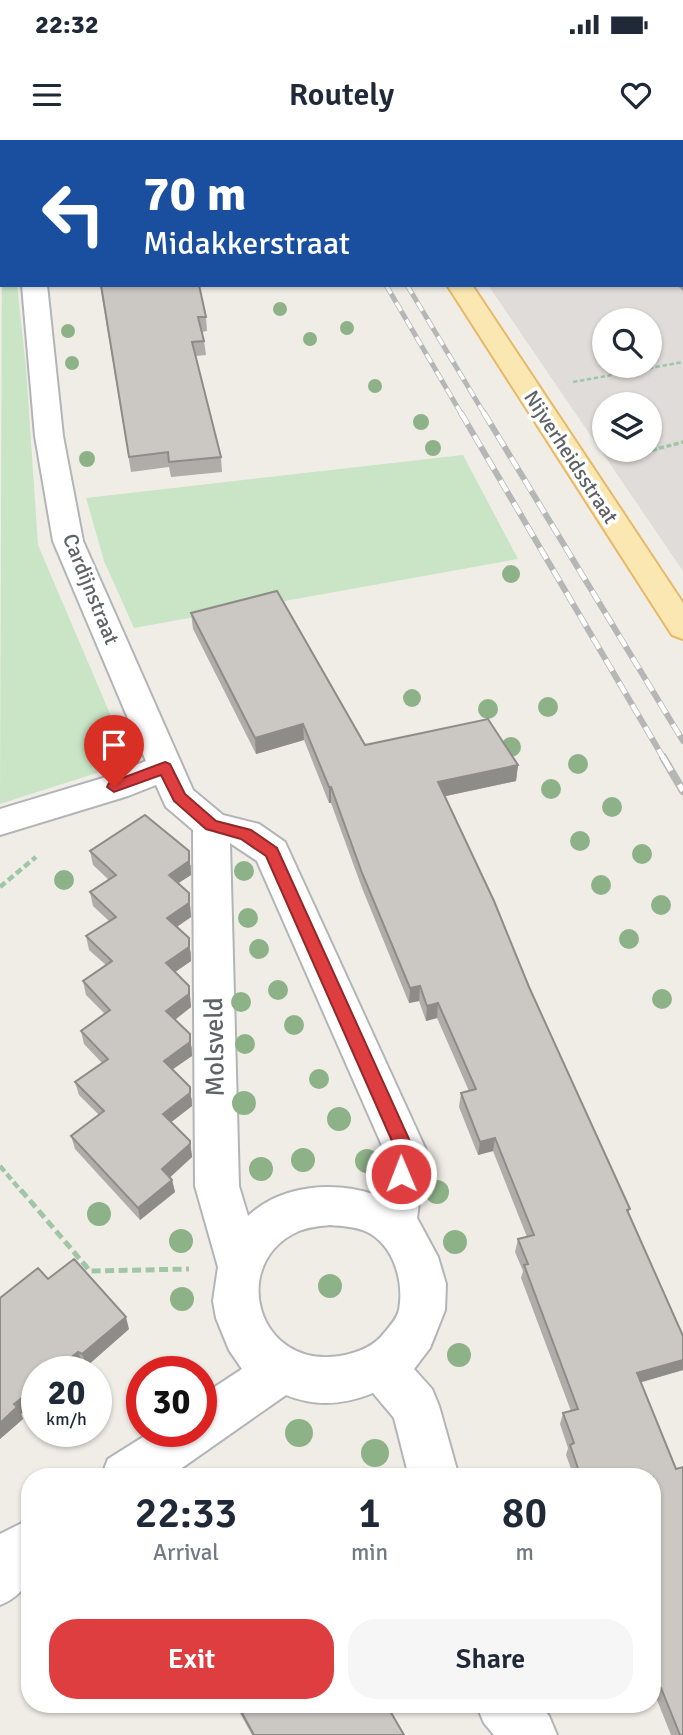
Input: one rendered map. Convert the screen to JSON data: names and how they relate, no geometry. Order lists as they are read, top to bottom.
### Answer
{
  "streets": {
    "main road": ["Nijverheidsstraat"],
    "street": ["Cardijnstraat", "Molsveld"]
  },
  "page": {
    "status": "22:32",
    "header": "Routely",
    "turn": ["70 m", "Midakkerstraat"],
    "speed": "20 km/h",
    "limit": "30",
    "eta": [
      "22:33",
      "Arrival",
      "1",
      "min",
      "80",
      "m"
    ],
    "buttons": ["Exit", "Share"]
  }
}
